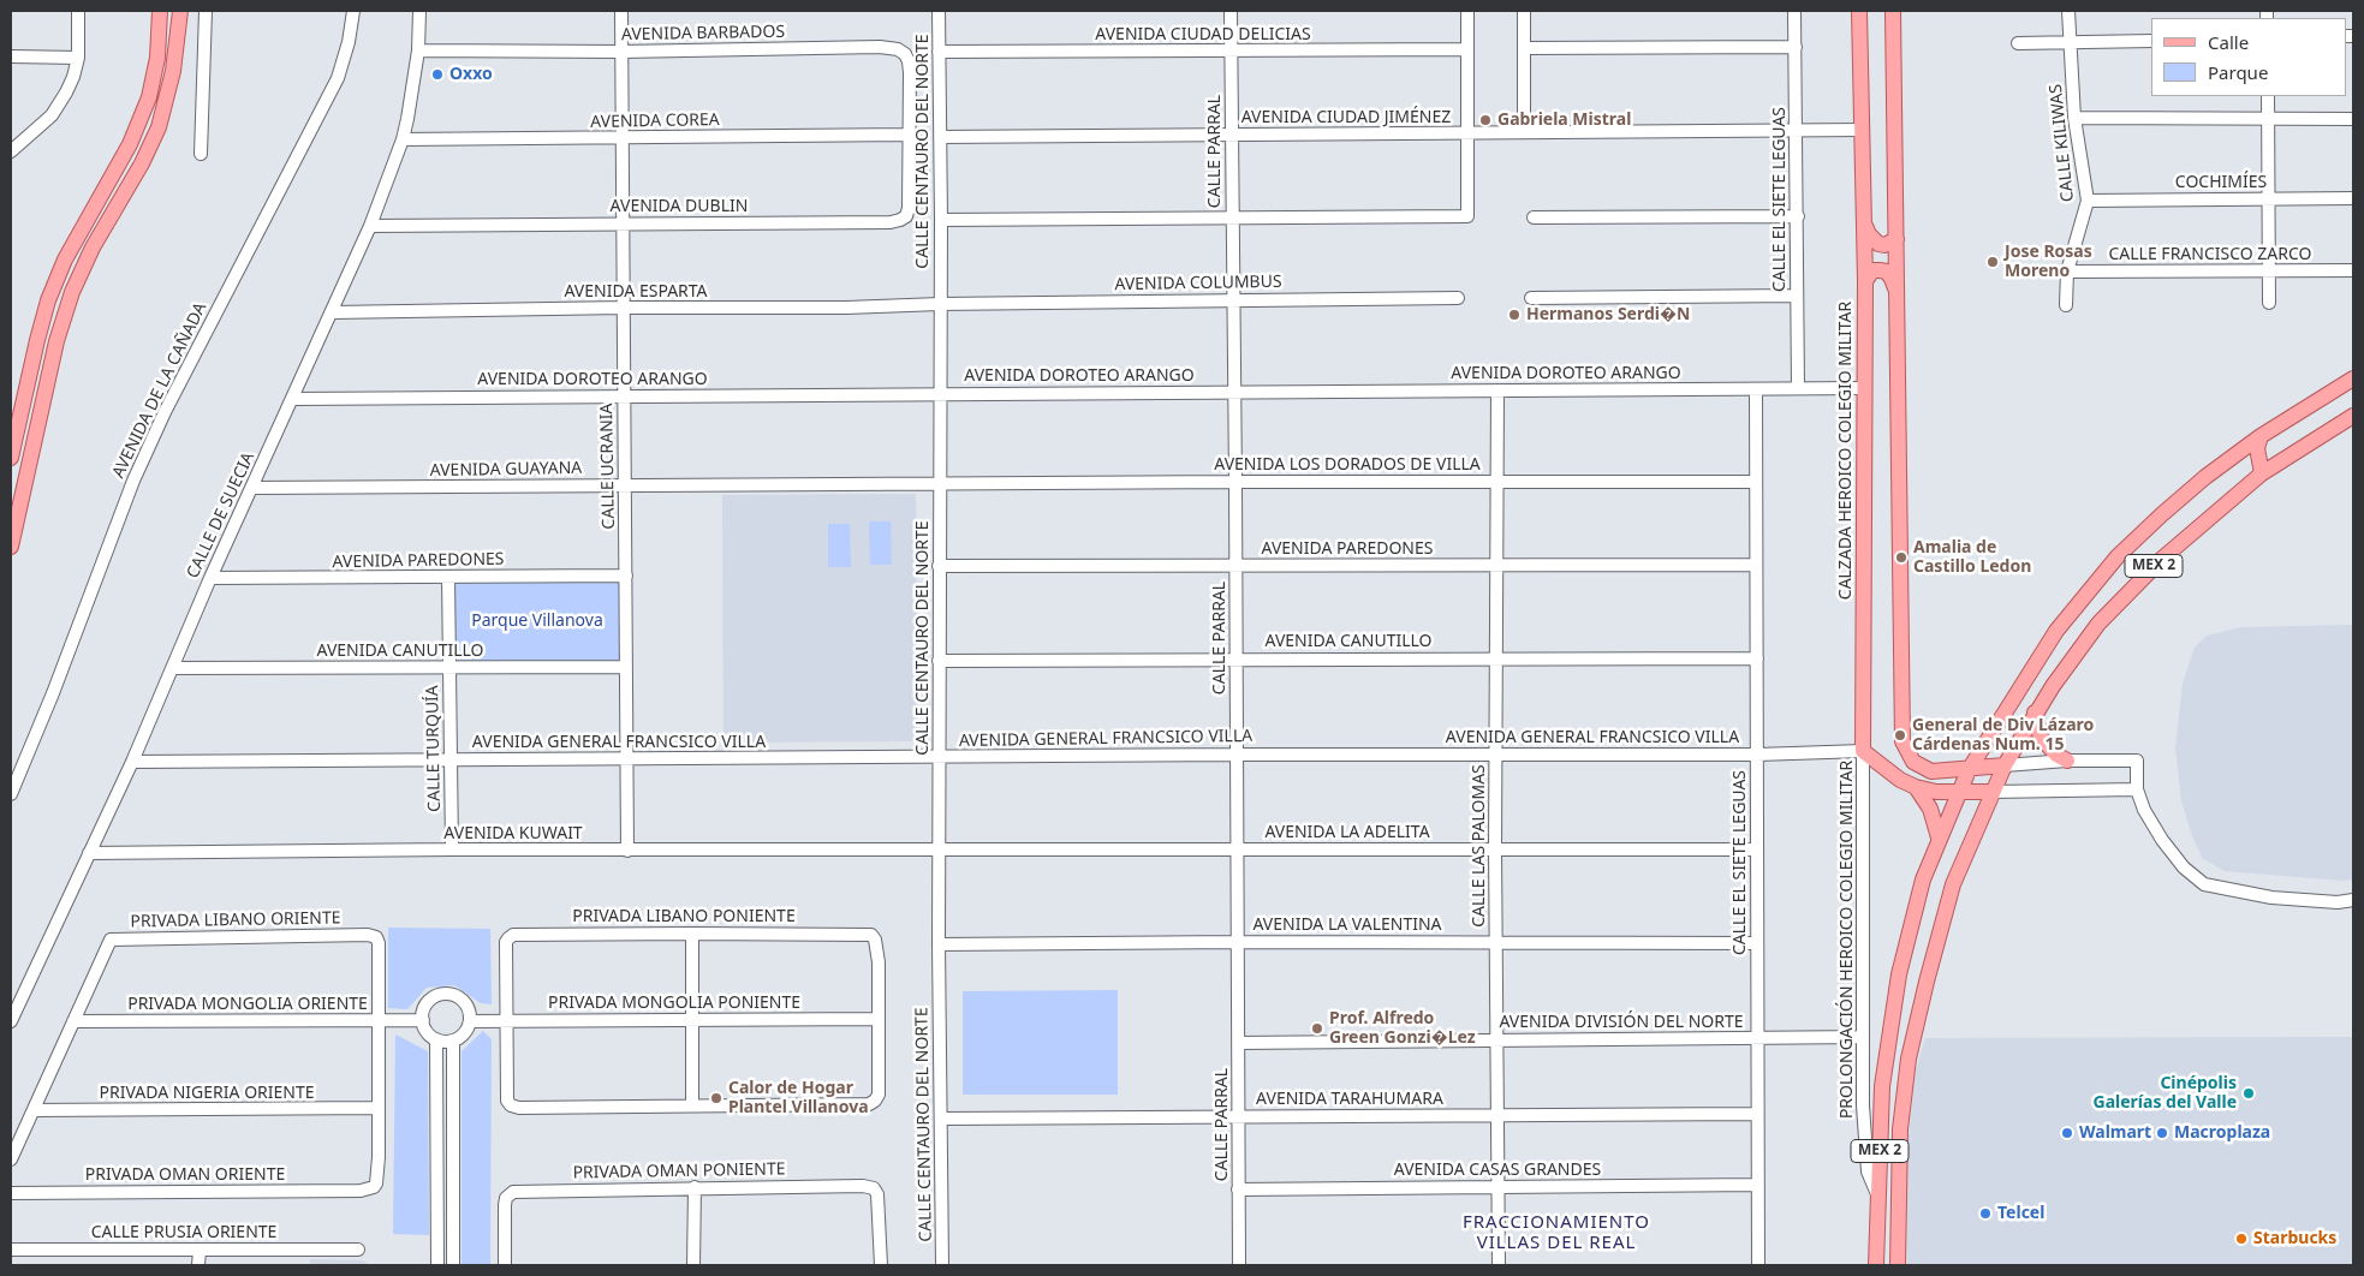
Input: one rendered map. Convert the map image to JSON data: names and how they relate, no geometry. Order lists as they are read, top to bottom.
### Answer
{
  "streets": {
    "main road": ["CALZADA HEROICO COLEGIO MILITAR", "MEX 2"],
    "street": [
      "AVENIDA BARBADOS",
      "AVENIDA CIUDAD DELICIAS",
      "AVENIDA CIUDAD JIMÉNEZ",
      "AVENIDA COREA",
      "CALLE KILIWAS",
      "CALLE CENTAURO DEL NORTE",
      "CALLE PARRAL",
      "COCHIMÍES",
      "CALLE EL SIETE LEGUAS",
      "AVENIDA DUBLIN",
      "CALLE FRANCISCO ZARCO",
      "AVENIDA COLUMBUS",
      "AVENIDA ESPARTA",
      "AVENIDA DOROTEO ARANGO",
      "AVENIDA DE LA CAÑADA",
      "AVENIDA LOS DORADOS DE VILLA",
      "CALLE UCRANIA",
      "AVENIDA GUAYANA",
      "CALLE DE SUECIA",
      "AVENIDA PAREDONES",
      "AVENIDA CANUTILLO",
      "AVENIDA GENERAL FRANCSICO VILLA",
      "CALLE TURQUÍA",
      "AVENIDA LA ADELITA",
      "AVENIDA KUWAIT",
      "CALLE LAS PALOMAS",
      "PRIVADA LIBANO PONIENTE",
      "PRIVADA LIBANO ORIENTE",
      "AVENIDA LA VALENTINA",
      "PROLONGACIÓN HEROICO COLEGIO MILITAR",
      "PRIVADA MONGOLIA PONIENTE",
      "PRIVADA MONGOLIA ORIENTE",
      "AVENIDA DIVISIÓN DEL NORTE",
      "PRIVADA NIGERIA ORIENTE",
      "AVENIDA TARAHUMARA",
      "AVENIDA CASAS GRANDES",
      "PRIVADA OMAN PONIENTE",
      "PRIVADA OMAN ORIENTE",
      "CALLE PRUSIA ORIENTE"
    ]
  },
  "crossings": [
    ["AVENIDA BARBADOS", "AVENIDA COREA"],
    ["AVENIDA BARBADOS", "AVENIDA DUBLIN"],
    ["AVENIDA BARBADOS", "CALLE UCRANIA"],
    ["AVENIDA BARBADOS", "CALLE DE SUECIA"],
    ["AVENIDA CIUDAD DELICIAS", "CALLE CENTAURO DEL NORTE"],
    ["AVENIDA CIUDAD DELICIAS", "CALLE PARRAL"],
    ["AVENIDA CIUDAD JIMÉNEZ", "CALLE CENTAURO DEL NORTE"],
    ["AVENIDA CIUDAD JIMÉNEZ", "CALLE PARRAL"],
    ["AVENIDA CIUDAD JIMÉNEZ", "CALLE EL SIETE LEGUAS"],
    ["AVENIDA CIUDAD JIMÉNEZ", "CALZADA HEROICO COLEGIO MILITAR"],
    ["AVENIDA COREA", "AVENIDA DUBLIN"],
    ["AVENIDA COREA", "CALLE UCRANIA"],
    ["AVENIDA COREA", "CALLE DE SUECIA"],
    ["CALLE KILIWAS", "COCHIMÍES"],
    ["CALLE KILIWAS", "CALLE FRANCISCO ZARCO"],
    ["CALLE CENTAURO DEL NORTE", "AVENIDA COLUMBUS"],
    ["CALLE CENTAURO DEL NORTE", "AVENIDA ESPARTA"],
    ["CALLE CENTAURO DEL NORTE", "AVENIDA DOROTEO ARANGO"],
    ["CALLE CENTAURO DEL NORTE", "AVENIDA LOS DORADOS DE VILLA"],
    ["CALLE CENTAURO DEL NORTE", "AVENIDA GUAYANA"],
    ["CALLE CENTAURO DEL NORTE", "AVENIDA PAREDONES"],
    ["CALLE CENTAURO DEL NORTE", "AVENIDA CANUTILLO"],
    ["CALLE CENTAURO DEL NORTE", "AVENIDA GENERAL FRANCSICO VILLA"],
    ["CALLE CENTAURO DEL NORTE", "AVENIDA LA ADELITA"],
    ["CALLE CENTAURO DEL NORTE", "AVENIDA KUWAIT"],
    ["CALLE CENTAURO DEL NORTE", "AVENIDA LA VALENTINA"],
    ["CALLE CENTAURO DEL NORTE", "AVENIDA TARAHUMARA"],
    ["CALLE PARRAL", "AVENIDA COLUMBUS"],
    ["CALLE PARRAL", "AVENIDA DOROTEO ARANGO"],
    ["CALLE PARRAL", "AVENIDA LOS DORADOS DE VILLA"],
    ["CALLE PARRAL", "AVENIDA PAREDONES"],
    ["CALLE PARRAL", "AVENIDA CANUTILLO"],
    ["CALLE PARRAL", "AVENIDA GENERAL FRANCSICO VILLA"],
    ["CALLE PARRAL", "AVENIDA LA ADELITA"],
    ["CALLE PARRAL", "AVENIDA LA VALENTINA"],
    ["CALLE PARRAL", "AVENIDA DIVISIÓN DEL NORTE"],
    ["CALLE PARRAL", "AVENIDA TARAHUMARA"],
    ["CALLE PARRAL", "AVENIDA CASAS GRANDES"],
    ["CALLE EL SIETE LEGUAS", "AVENIDA DOROTEO ARANGO"],
    ["CALLE EL SIETE LEGUAS", "AVENIDA LOS DORADOS DE VILLA"],
    ["CALLE EL SIETE LEGUAS", "AVENIDA PAREDONES"],
    ["CALLE EL SIETE LEGUAS", "AVENIDA CANUTILLO"],
    ["CALLE EL SIETE LEGUAS", "AVENIDA GENERAL FRANCSICO VILLA"],
    ["CALLE EL SIETE LEGUAS", "AVENIDA LA ADELITA"],
    ["CALLE EL SIETE LEGUAS", "AVENIDA LA VALENTINA"],
    ["CALLE EL SIETE LEGUAS", "AVENIDA DIVISIÓN DEL NORTE"],
    ["CALLE EL SIETE LEGUAS", "AVENIDA TARAHUMARA"],
    ["CALLE EL SIETE LEGUAS", "AVENIDA CASAS GRANDES"],
    ["AVENIDA DUBLIN", "CALLE UCRANIA"],
    ["AVENIDA DUBLIN", "CALLE DE SUECIA"],
    ["AVENIDA COLUMBUS", "AVENIDA ESPARTA"],
    ["AVENIDA ESPARTA", "CALLE UCRANIA"],
    ["AVENIDA ESPARTA", "CALLE DE SUECIA"],
    ["AVENIDA DOROTEO ARANGO", "CALZADA HEROICO COLEGIO MILITAR"],
    ["AVENIDA DOROTEO ARANGO", "CALLE UCRANIA"],
    ["AVENIDA DOROTEO ARANGO", "CALLE DE SUECIA"],
    ["AVENIDA DOROTEO ARANGO", "CALLE LAS PALOMAS"],
    ["CALZADA HEROICO COLEGIO MILITAR", "AVENIDA GENERAL FRANCSICO VILLA"],
    ["CALZADA HEROICO COLEGIO MILITAR", "PROLONGACIÓN HEROICO COLEGIO MILITAR"],
    ["AVENIDA LOS DORADOS DE VILLA", "AVENIDA GUAYANA"],
    ["AVENIDA LOS DORADOS DE VILLA", "CALLE LAS PALOMAS"],
    ["CALLE UCRANIA", "AVENIDA GUAYANA"],
    ["CALLE UCRANIA", "AVENIDA PAREDONES"],
    ["CALLE UCRANIA", "AVENIDA CANUTILLO"],
    ["CALLE UCRANIA", "AVENIDA GENERAL FRANCSICO VILLA"],
    ["CALLE UCRANIA", "AVENIDA KUWAIT"],
    ["AVENIDA GUAYANA", "CALLE DE SUECIA"],
    ["CALLE DE SUECIA", "AVENIDA PAREDONES"],
    ["CALLE DE SUECIA", "AVENIDA CANUTILLO"],
    ["CALLE DE SUECIA", "AVENIDA GENERAL FRANCSICO VILLA"],
    ["CALLE DE SUECIA", "AVENIDA KUWAIT"],
    ["AVENIDA PAREDONES", "CALLE TURQUÍA"],
    ["AVENIDA PAREDONES", "CALLE LAS PALOMAS"],
    ["MEX 2", "PROLONGACIÓN HEROICO COLEGIO MILITAR"],
    ["AVENIDA CANUTILLO", "CALLE TURQUÍA"],
    ["AVENIDA CANUTILLO", "CALLE LAS PALOMAS"],
    ["AVENIDA GENERAL FRANCSICO VILLA", "CALLE TURQUÍA"],
    ["AVENIDA GENERAL FRANCSICO VILLA", "CALLE LAS PALOMAS"],
    ["AVENIDA GENERAL FRANCSICO VILLA", "PROLONGACIÓN HEROICO COLEGIO MILITAR"],
    ["CALLE TURQUÍA", "AVENIDA KUWAIT"],
    ["AVENIDA LA ADELITA", "AVENIDA KUWAIT"],
    ["AVENIDA LA ADELITA", "CALLE LAS PALOMAS"],
    ["CALLE LAS PALOMAS", "AVENIDA LA VALENTINA"],
    ["CALLE LAS PALOMAS", "AVENIDA DIVISIÓN DEL NORTE"],
    ["CALLE LAS PALOMAS", "AVENIDA TARAHUMARA"],
    ["CALLE LAS PALOMAS", "AVENIDA CASAS GRANDES"],
    ["PRIVADA LIBANO PONIENTE", "PRIVADA MONGOLIA PONIENTE"],
    ["PRIVADA LIBANO ORIENTE", "PRIVADA MONGOLIA ORIENTE"],
    ["PROLONGACIÓN HEROICO COLEGIO MILITAR", "AVENIDA DIVISIÓN DEL NORTE"],
    ["PRIVADA MONGOLIA PONIENTE", "PRIVADA MONGOLIA ORIENTE"],
    ["PRIVADA NIGERIA ORIENTE", "PRIVADA OMAN ORIENTE"]
  ],
  "districts": ["FRACCIONAMIENTO VILLAS DEL REAL"],
  "parks": ["Parque Villanova"],
  "places": [
    "Oxxo",
    "Gabriela Mistral",
    "Jose Rosas Moreno",
    "Hermanos Serdi�N",
    "Amalia de Castillo Ledon",
    "General de Div Lázaro Cárdenas Num. 15",
    "Prof. Alfredo Green Gonzi�Lez",
    "Cinépolis Galerías del Valle",
    "Calor de Hogar Plantel Villanova",
    "Walmart",
    "Macroplaza",
    "Telcel",
    "Starbucks"
  ],
  "legend": ["Calle", "Parque"]
}
